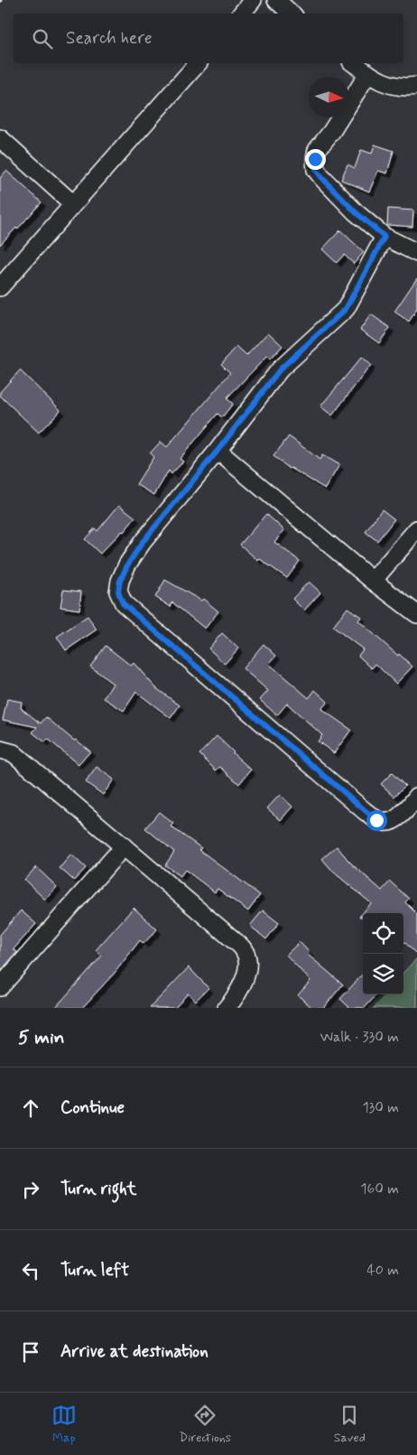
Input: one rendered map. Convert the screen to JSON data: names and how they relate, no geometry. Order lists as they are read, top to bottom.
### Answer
{
  "north": "right",
  "page": {
    "search": "Search here",
    "heading": ["5 min", "Walk · 330 m"],
    "list": [
      ["Continue", "130 m"],
      ["Turn right", "160 m"],
      ["Turn left", "40 m"],
      "Arrive at destination"
    ],
    "nav": ["Map", "Directions", "Saved"]
  }
}
